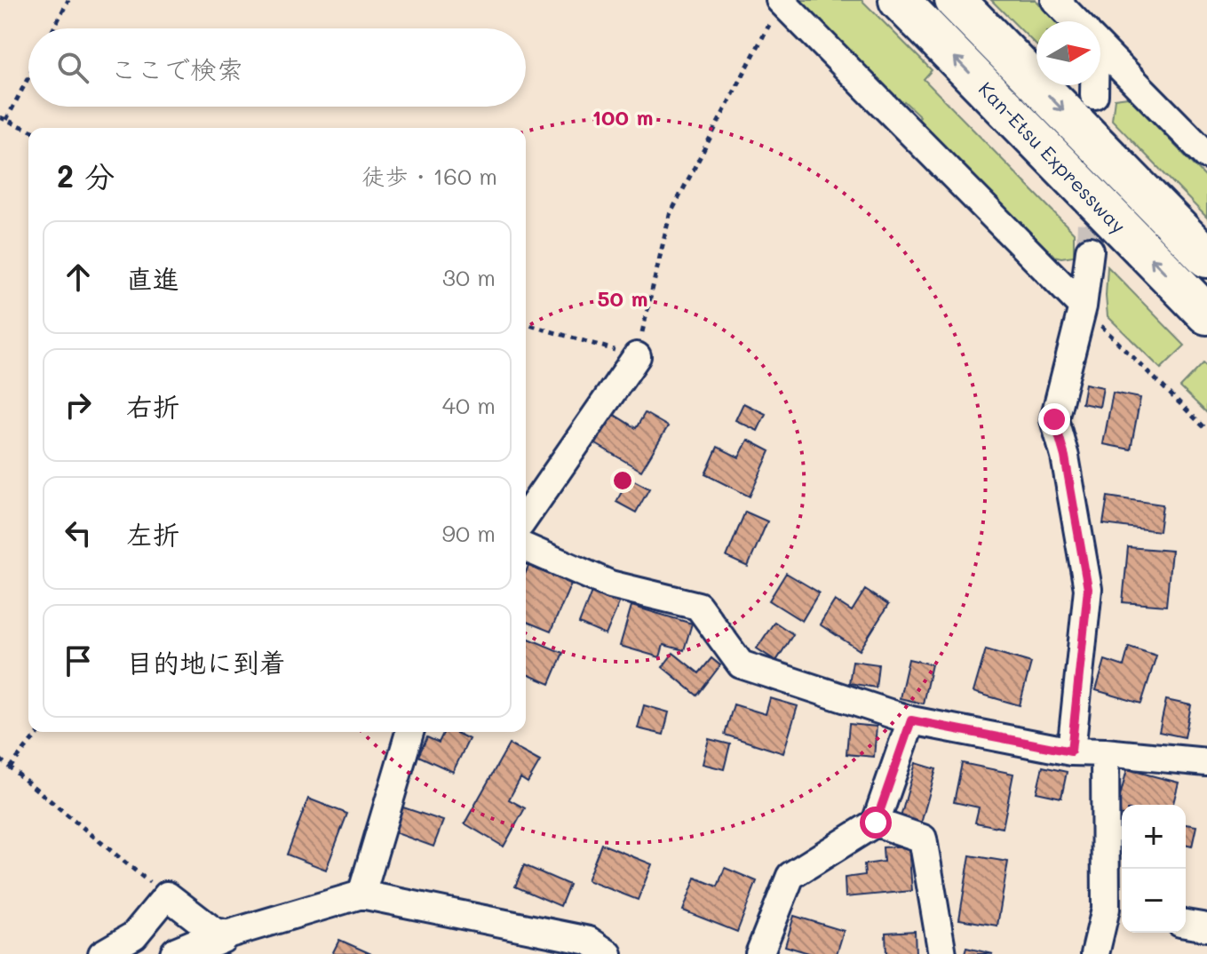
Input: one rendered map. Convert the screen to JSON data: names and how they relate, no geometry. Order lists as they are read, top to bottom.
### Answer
{
  "streets": {
    "highway": ["Kan-Etsu Expressway"]
  },
  "north": "right",
  "page": {
    "search": "ここで検索",
    "heading": ["2 分", "徒歩 · 160 m"],
    "list": [
      ["直進", "30 m"],
      ["右折", "40 m"],
      ["左折", "90 m"],
      "目的地に到着"
    ],
    "map_buttons": ["+", "−"]
  },
  "rings": ["100 m", "50 m"]
}
